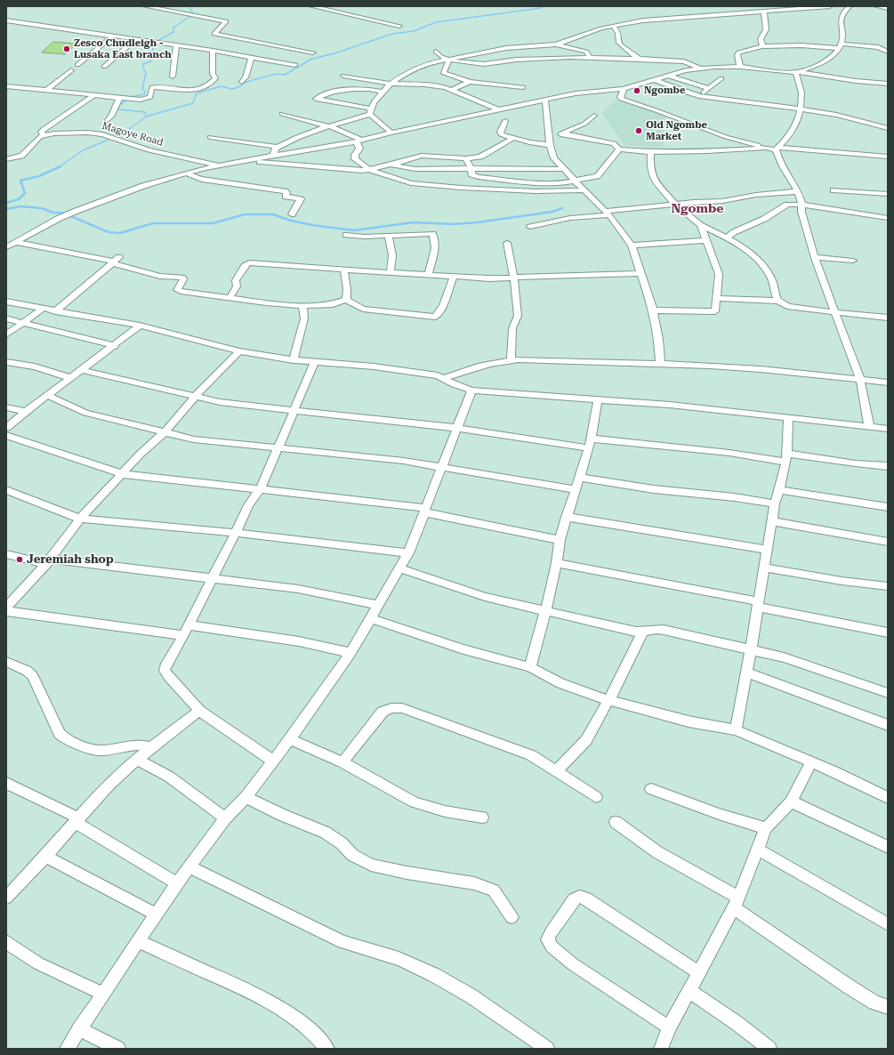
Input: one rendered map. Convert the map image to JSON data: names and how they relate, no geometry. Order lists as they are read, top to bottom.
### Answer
{
  "streets": {
    "street": ["Magoye Road"]
  },
  "districts": ["Ngombe"],
  "places": [
    "Zesco Chudleigh - Lusaka East branch",
    "Ngombe",
    "Old Ngombe Market",
    "Jeremiah shop"
  ]
}
